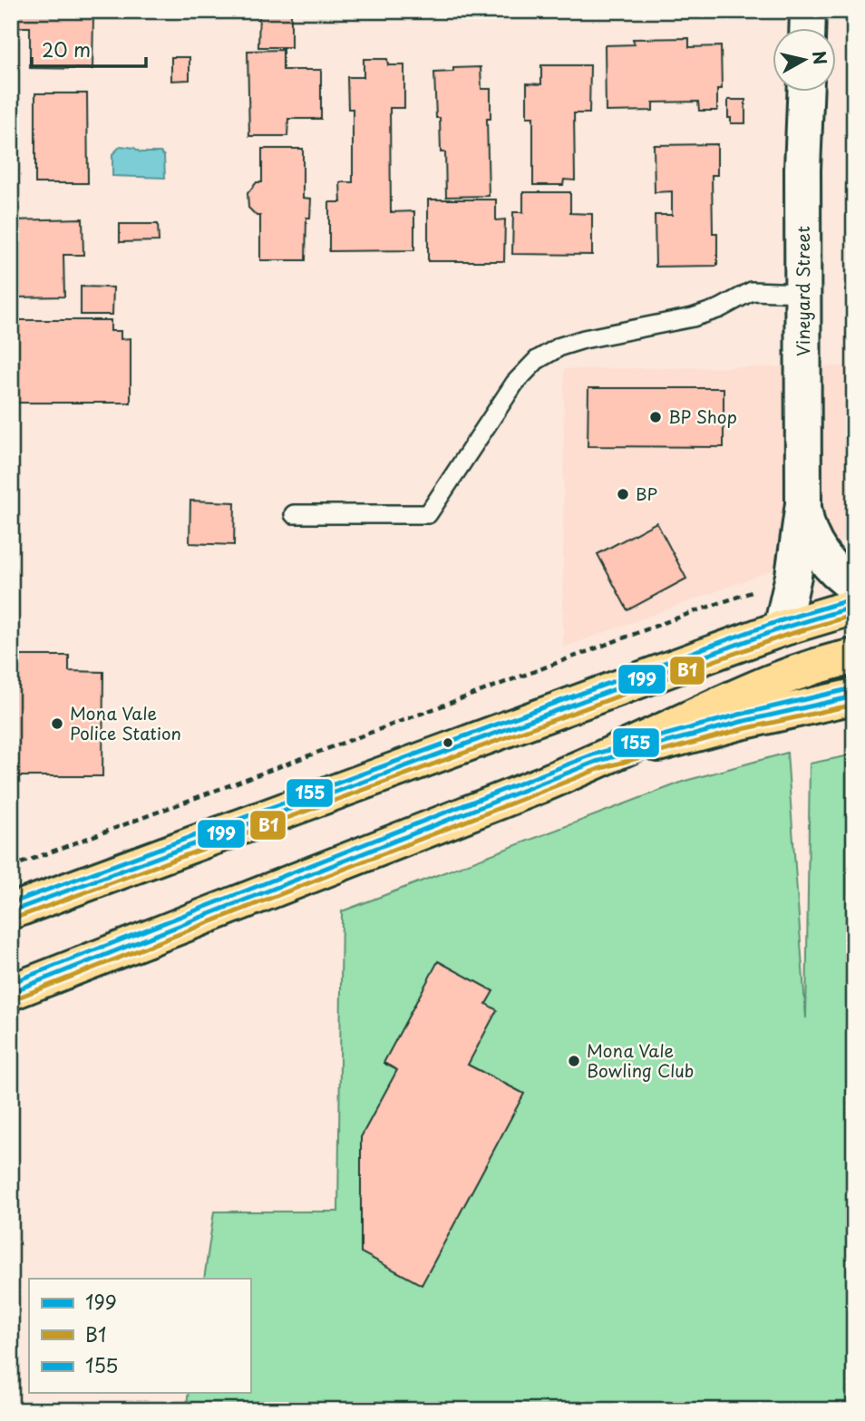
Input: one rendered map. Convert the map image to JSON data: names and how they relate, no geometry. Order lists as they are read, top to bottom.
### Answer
{
  "streets": {
    "street": ["Vineyard Street"]
  },
  "places": [
    "BP Shop",
    "BP",
    "Mona Vale Police Station",
    "Mona Vale Bowling Club"
  ],
  "lines": ["transit line 155", "transit line 199", "transit line B1"],
  "legend": ["199", "B1", "155"],
  "scale_bar": "20 m",
  "north": "right"
}
